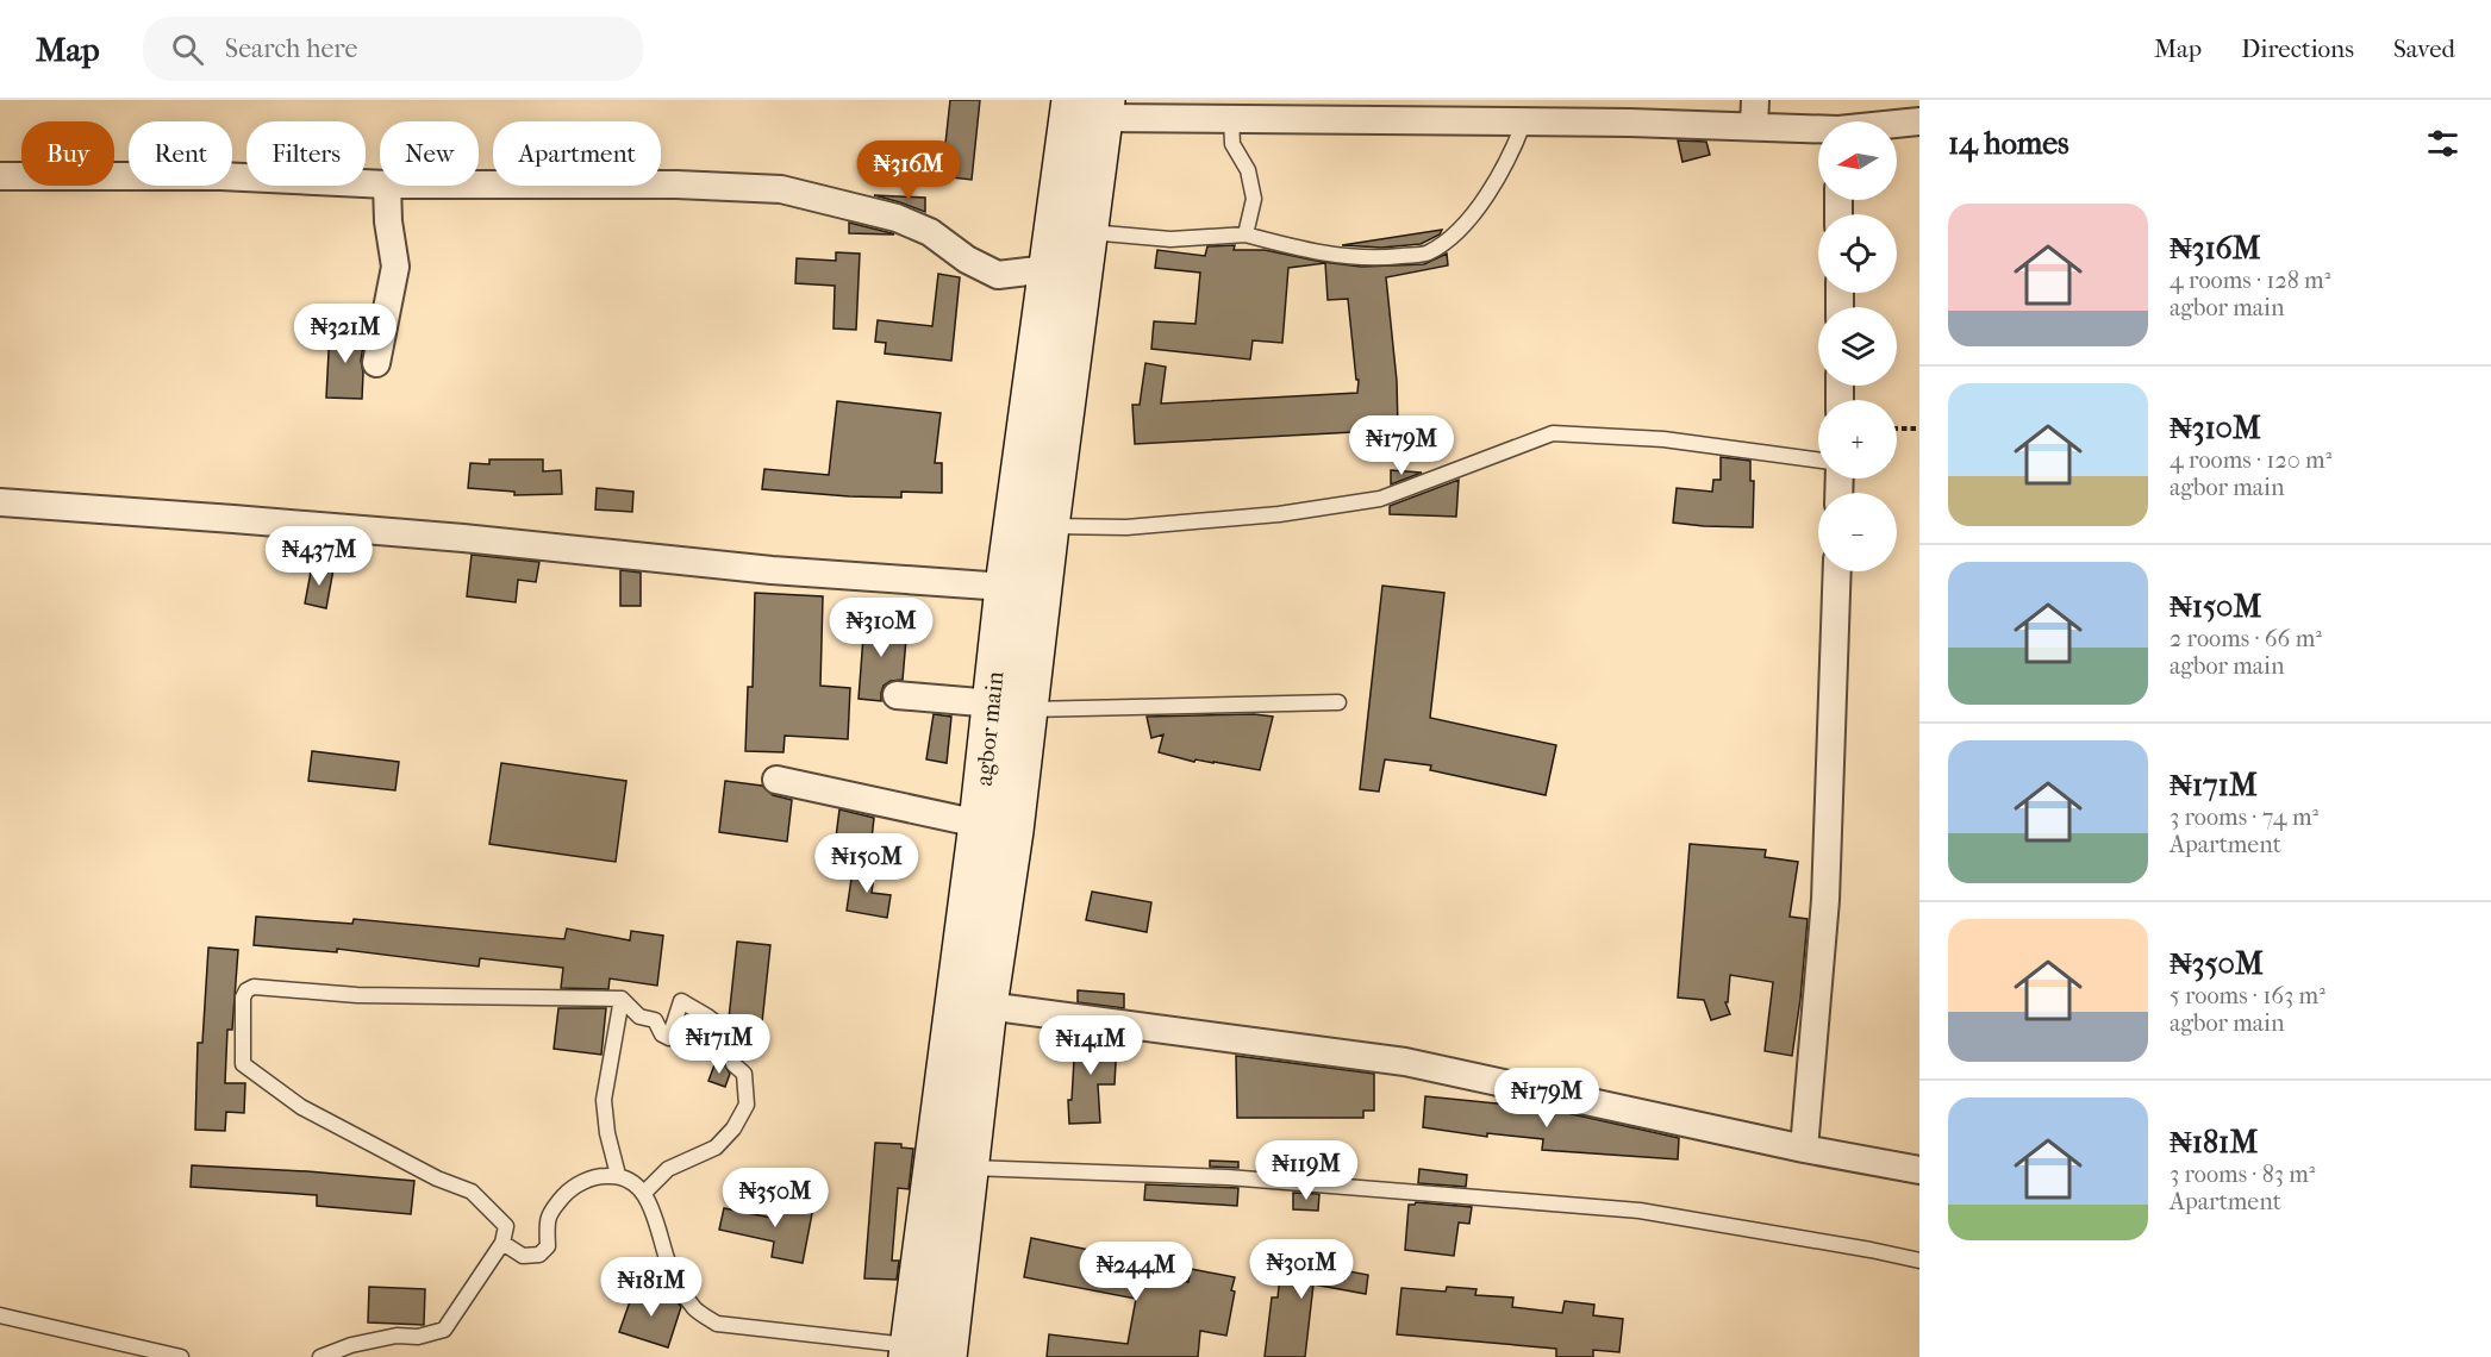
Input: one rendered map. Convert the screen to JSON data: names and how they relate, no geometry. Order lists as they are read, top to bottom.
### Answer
{
  "streets": {
    "main road": ["agbor main"]
  },
  "north": "left",
  "page": {
    "header": "Map",
    "search": "Search here",
    "nav": ["Map", "Directions", "Saved"],
    "heading": "14 homes",
    "map_buttons": ["+", "−"],
    "chip": [
      "Buy",
      "Rent",
      "Filters",
      "New",
      "Apartment"
    ],
    "price": [
      "₦316M",
      "₦321M",
      "₦179M",
      "₦437M",
      "₦310M",
      "₦150M",
      "₦171M",
      "₦141M",
      "₦179M",
      "₦119M",
      "₦350M",
      "₦301M",
      "₦244M",
      "₦181M"
    ],
    "list": [
      {
        "name": "₦316M",
        "note": "4 rooms · 128 m² · agbor main"
      },
      {
        "name": "₦310M",
        "note": "4 rooms · 120 m² · agbor main"
      },
      {
        "name": "₦150M",
        "note": "2 rooms · 66 m² · agbor main"
      },
      {
        "name": "₦171M",
        "note": "3 rooms · 74 m² · Apartment"
      },
      {
        "name": "₦350M",
        "note": "5 rooms · 163 m² · agbor main"
      },
      {
        "name": "₦181M",
        "note": "3 rooms · 83 m² · Apartment"
      }
    ]
  }
}
